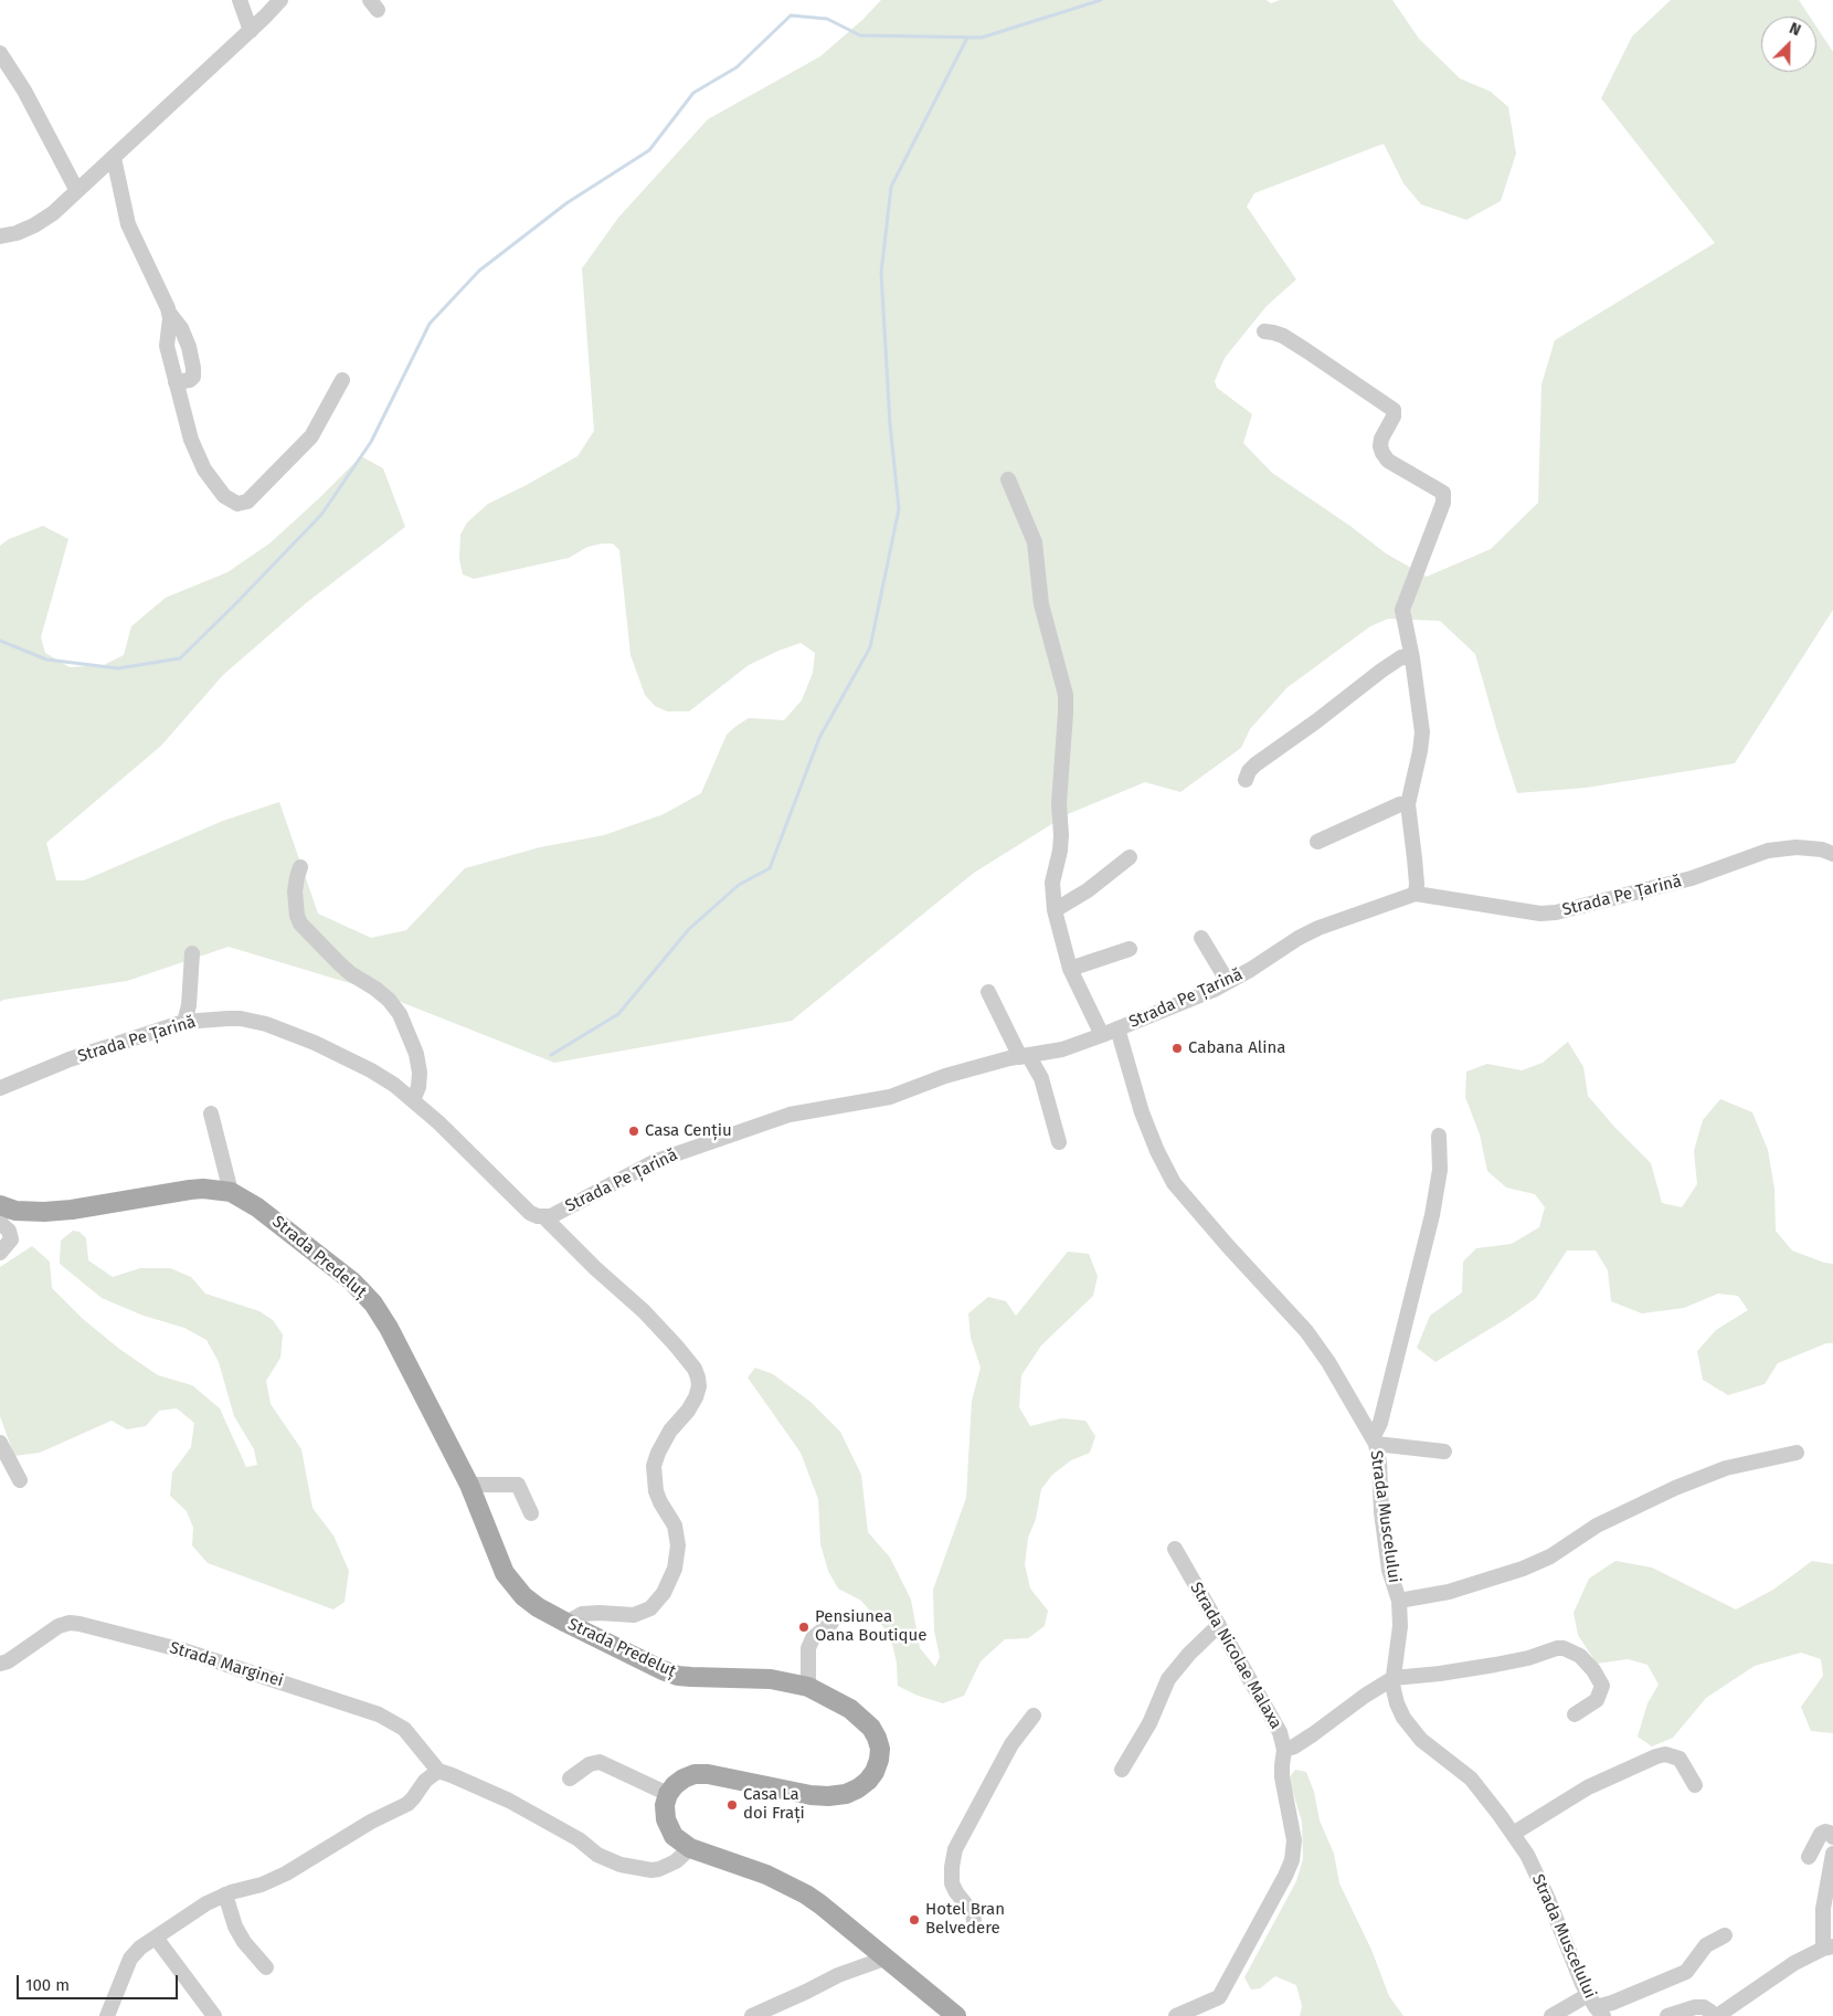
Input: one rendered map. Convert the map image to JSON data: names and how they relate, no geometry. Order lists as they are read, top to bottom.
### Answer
{
  "streets": {
    "main road": ["Strada Predeluț"],
    "street": [
      "Strada Pe Țarină",
      "Strada Muscelului",
      "Strada Nicolae Malaxa",
      "Strada Marginei"
    ]
  },
  "crossings": [
    ["Strada Pe Țarină", "Strada Predeluț"],
    ["Strada Pe Țarină", "Strada Muscelului"]
  ],
  "places": [
    "Cabana Alina",
    "Casa Cențiu",
    "Pensiunea Oana Boutique",
    "Casa La doi Frați",
    "Hotel Bran Belvedere"
  ],
  "scale_bar": "100 m",
  "north": "top right"
}
